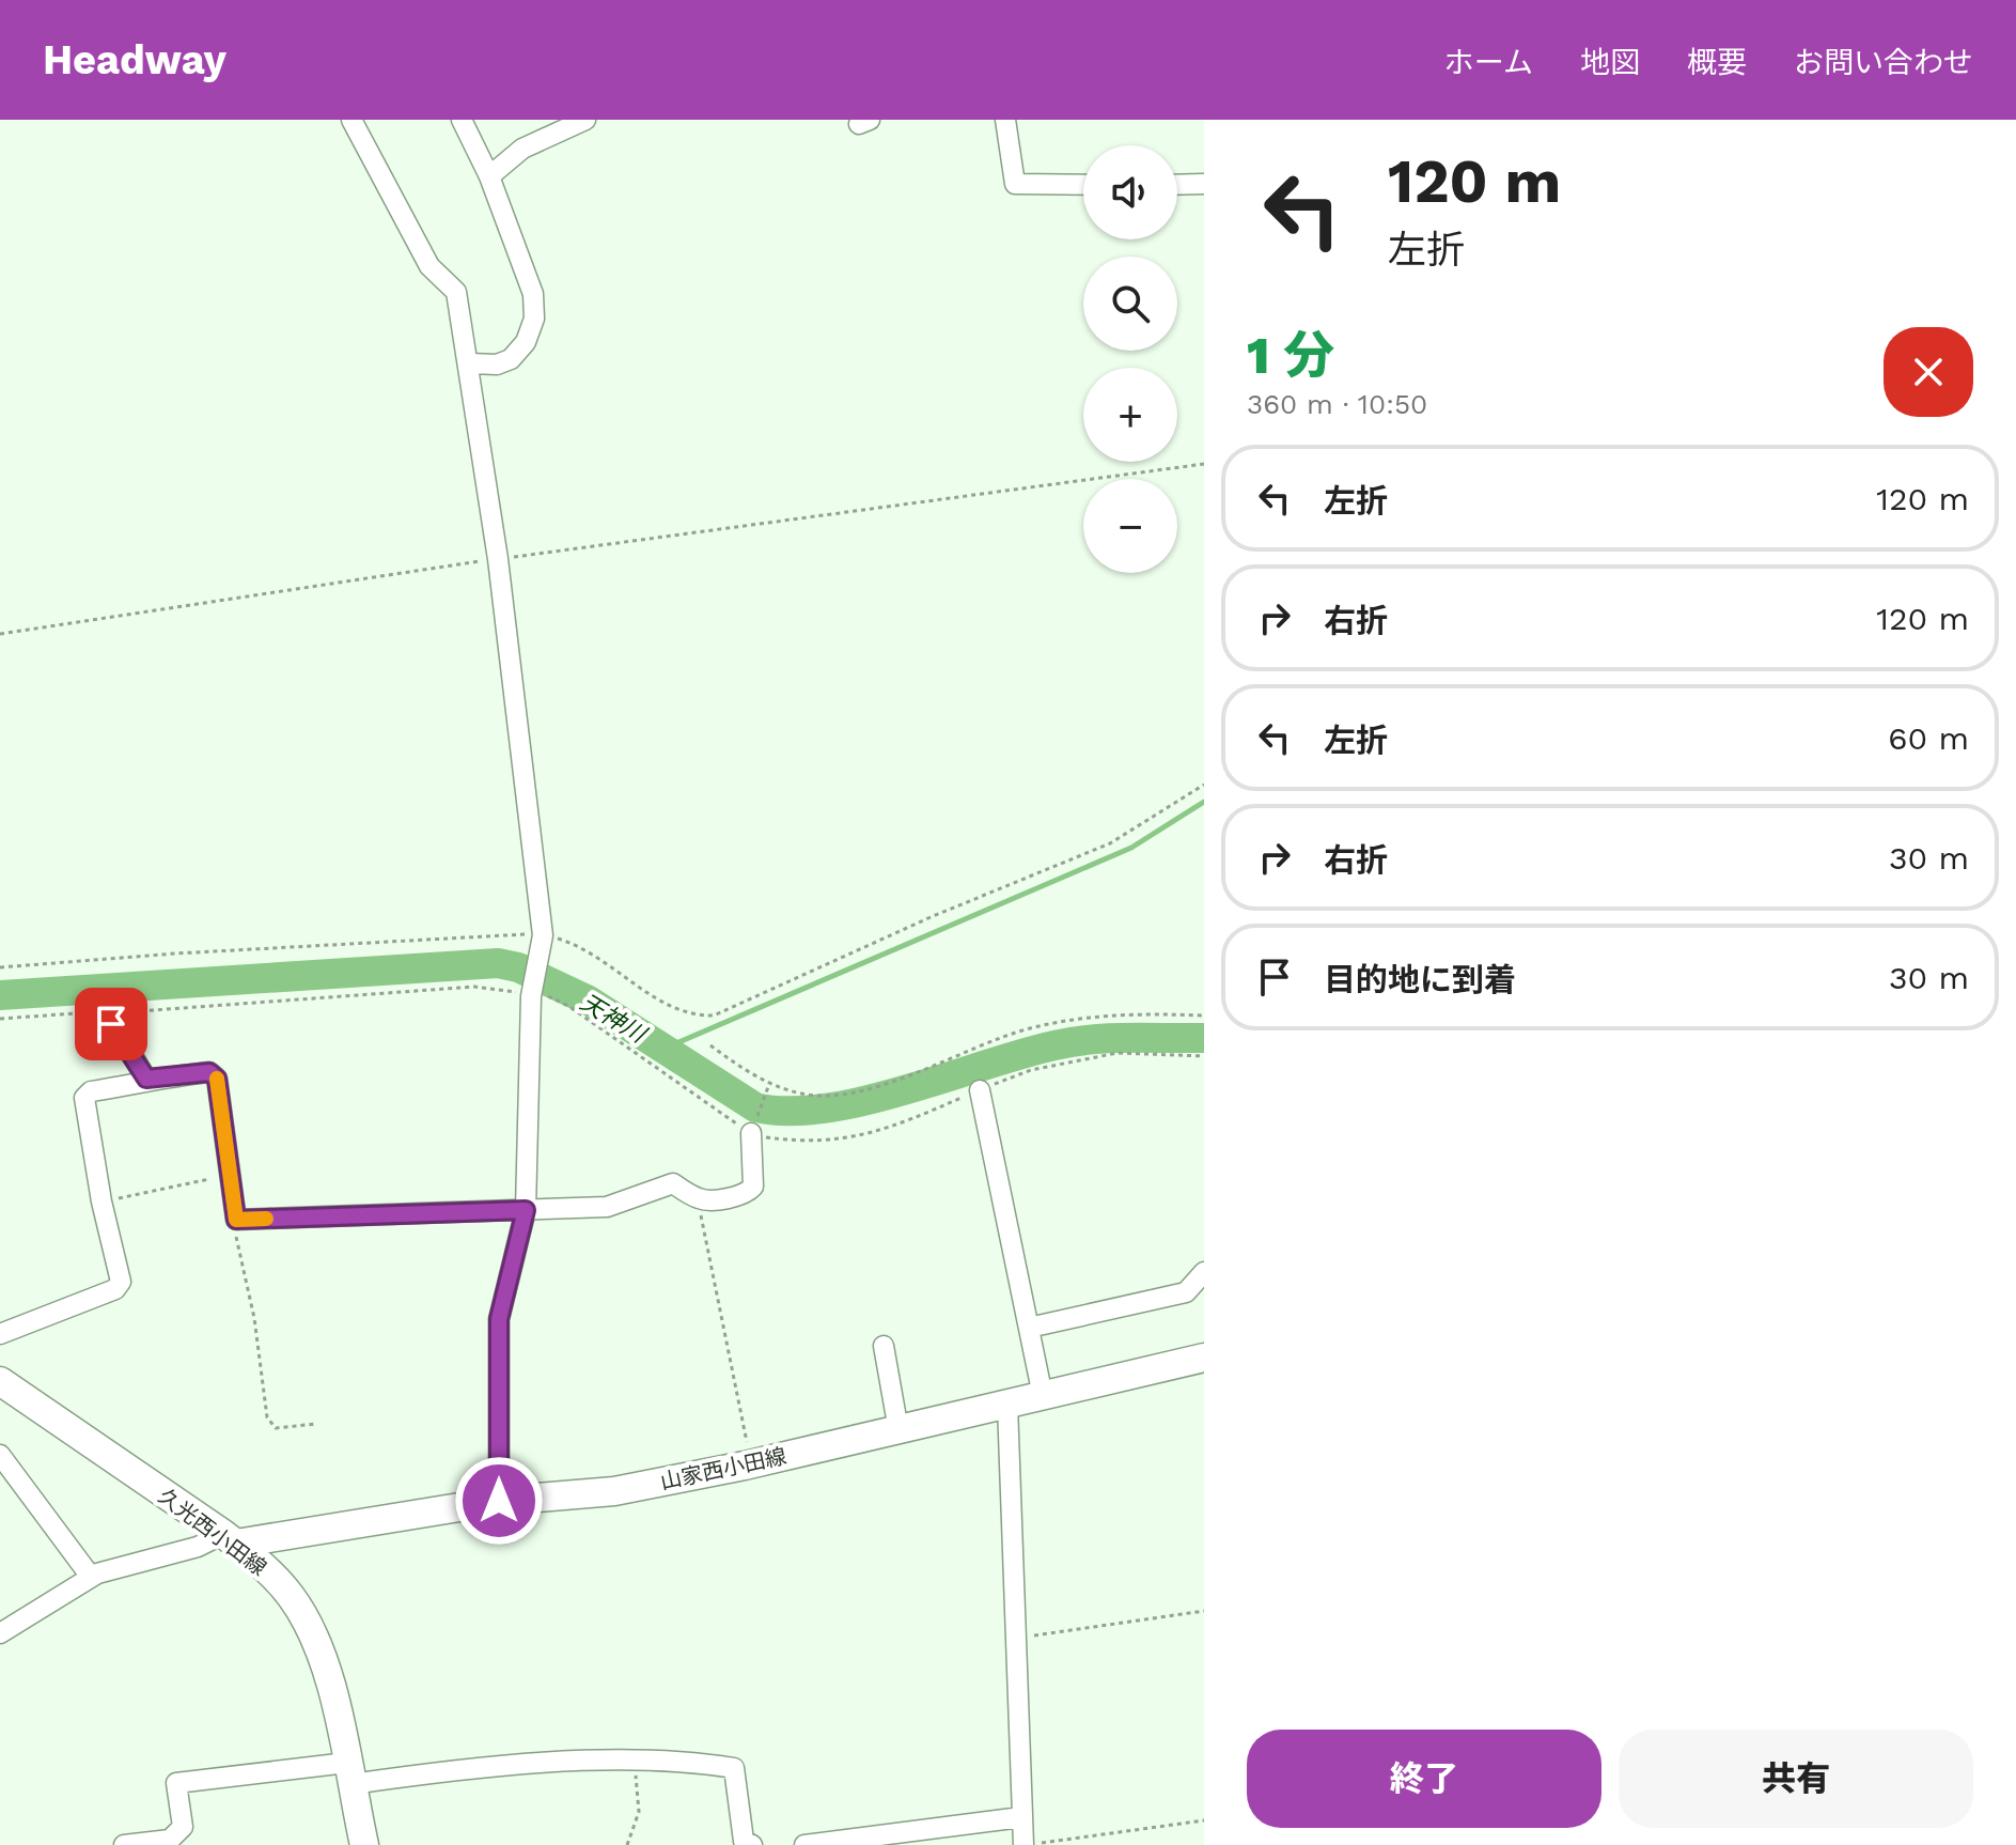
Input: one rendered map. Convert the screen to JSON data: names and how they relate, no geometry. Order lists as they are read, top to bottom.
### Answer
{
  "streets": {
    "main road": ["山家西小田線", "久光西小田線"]
  },
  "crossings": [
    ["山家西小田線", "久光西小田線"]
  ],
  "water": ["天神川"],
  "page": {
    "header": "Headway",
    "nav": [
      "ホーム",
      "地図",
      "概要",
      "お問い合わせ"
    ],
    "turn": ["120 m", "左折"],
    "map_buttons": ["+", "−"],
    "heading": ["1 分", "360 m · 10:50"],
    "list": [
      {
        "name": "左折",
        "value": "120 m"
      },
      {
        "name": "右折",
        "value": "120 m"
      },
      {
        "name": "左折",
        "value": "60 m"
      },
      {
        "name": "右折",
        "value": "30 m"
      },
      {
        "name": "目的地に到着",
        "value": "30 m"
      }
    ],
    "buttons": ["終了", "共有"]
  }
}
